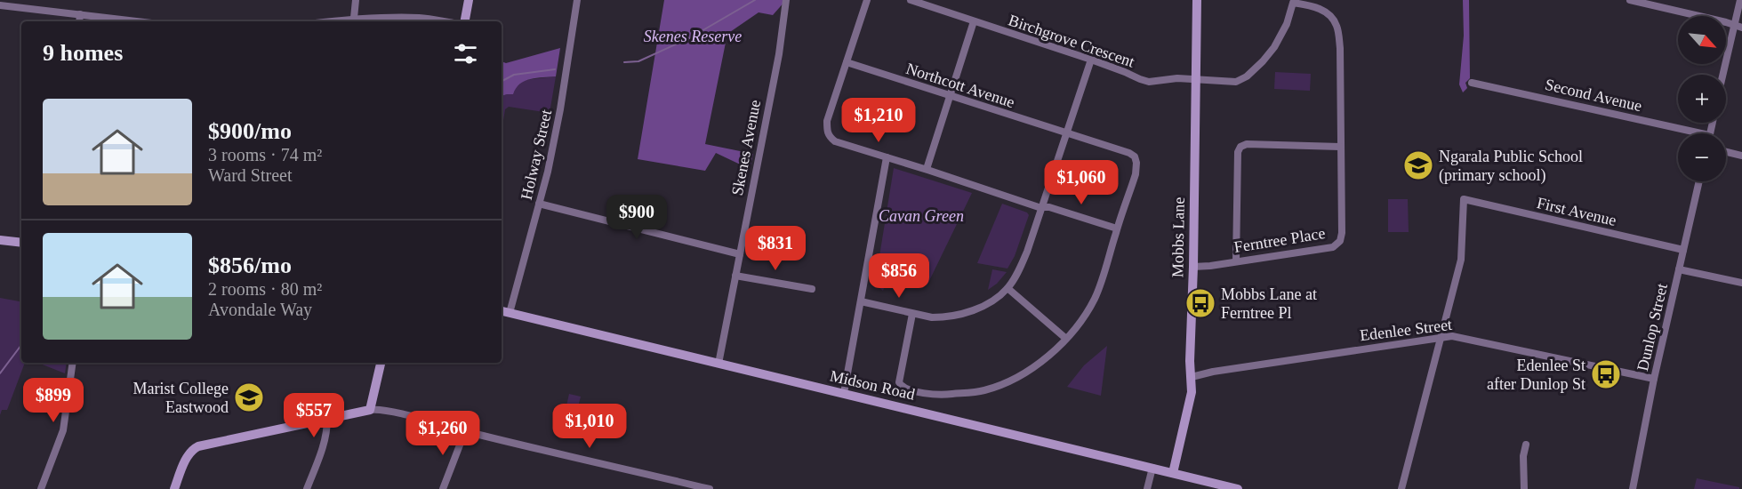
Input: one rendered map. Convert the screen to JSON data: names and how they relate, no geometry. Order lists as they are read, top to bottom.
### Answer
{
  "streets": {
    "street": [
      "Birchgrove Crescent",
      "Northcott Avenue",
      "Second Avenue",
      "Skenes Avenue",
      "Holway Street",
      "First Avenue",
      "Mobbs Lane",
      "Ferntree Place",
      "Dunlop Street",
      "Edenlee Street",
      "Midson Road"
    ]
  },
  "crossings": [
    ["Birchgrove Crescent", "Mobbs Lane"],
    ["Birchgrove Crescent", "Ferntree Place"],
    ["Skenes Avenue", "Midson Road"],
    ["Holway Street", "Midson Road"],
    ["First Avenue", "Dunlop Street"],
    ["First Avenue", "Edenlee Street"],
    ["Mobbs Lane", "Ferntree Place"],
    ["Mobbs Lane", "Edenlee Street"],
    ["Mobbs Lane", "Midson Road"],
    ["Dunlop Street", "Edenlee Street"]
  ],
  "parks": ["Skenes Reserve", "Cavan Green"],
  "places": {
    "school or university": ["Ngarala Public School (primary school)", "Marist College Eastwood"],
    "bus stop": ["Mobbs Lane at Ferntree Pl", "Edenlee St after Dunlop St"]
  },
  "north": "bottom right",
  "page": {
    "map_buttons": ["+", "−"],
    "heading": "9 homes",
    "list": [
      {
        "name": "$900/mo",
        "note": "3 rooms · 74 m² · Ward Street"
      },
      {
        "name": "$856/mo",
        "note": "2 rooms · 80 m² · Avondale Way"
      }
    ],
    "price": [
      "$1,210",
      "$1,060",
      "$900",
      "$831",
      "$856",
      "$899",
      "$557",
      "$1,010",
      "$1,260"
    ]
  }
}
